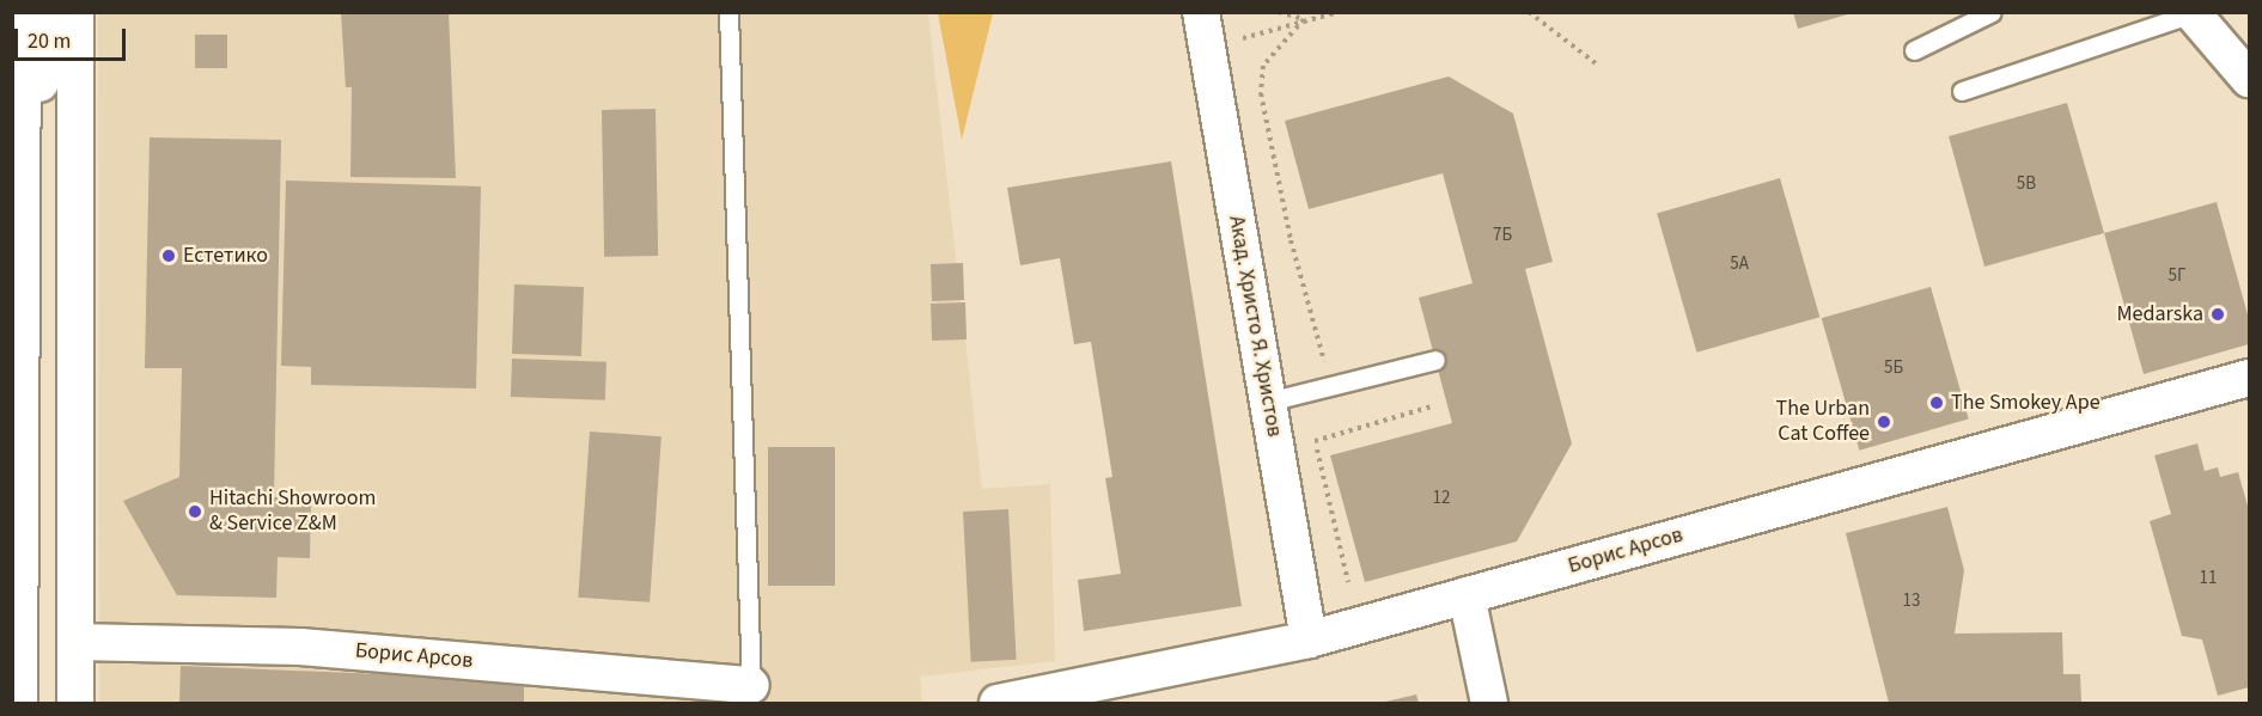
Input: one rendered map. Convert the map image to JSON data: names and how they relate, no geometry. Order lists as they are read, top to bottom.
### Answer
{
  "streets": {
    "street": ["Акад. Христо Я. Христов", "Борис Арсов"]
  },
  "crossings": [
    ["Акад. Христо Я. Христов", "Борис Арсов"]
  ],
  "places": [
    "Естетико",
    "Medarska",
    "The Smokey Ape",
    "The Urban Cat Coffee",
    "Hitachi Showroom & Service Z&M"
  ],
  "house_numbers": [
    "5В",
    "7Б",
    "5A",
    "5Г",
    "5Б",
    "12",
    "11",
    "13"
  ],
  "scale_bar": "20 m"
}
